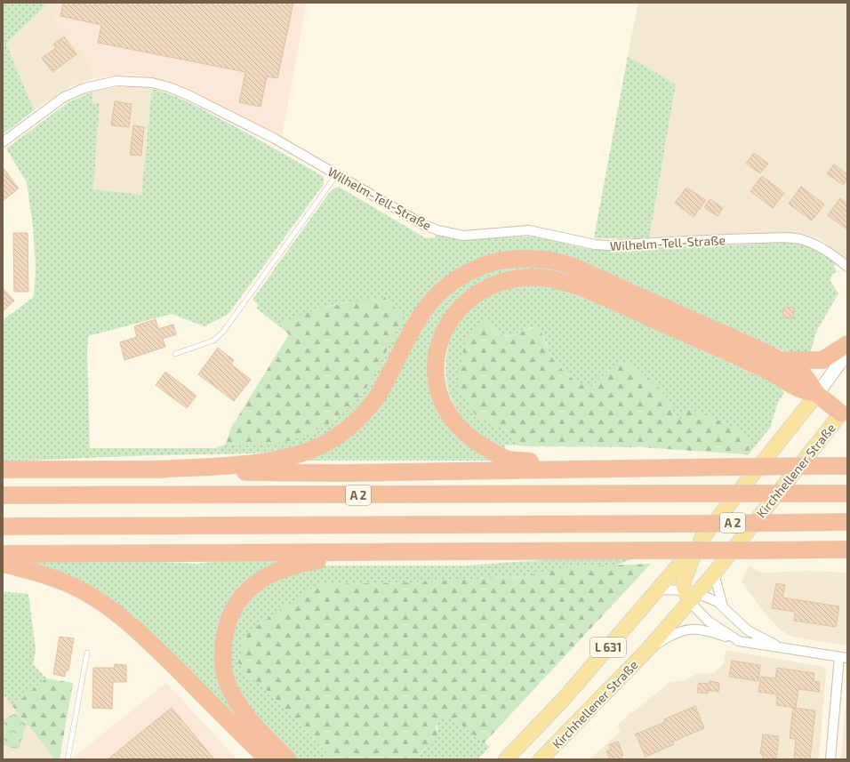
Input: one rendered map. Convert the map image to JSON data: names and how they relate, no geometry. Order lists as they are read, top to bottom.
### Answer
{
  "streets": {
    "highway": ["A 2"],
    "main road": ["Kirchhellener Straße", "L 631"],
    "street": ["Wilhelm-Tell-Straße"]
  }
}
